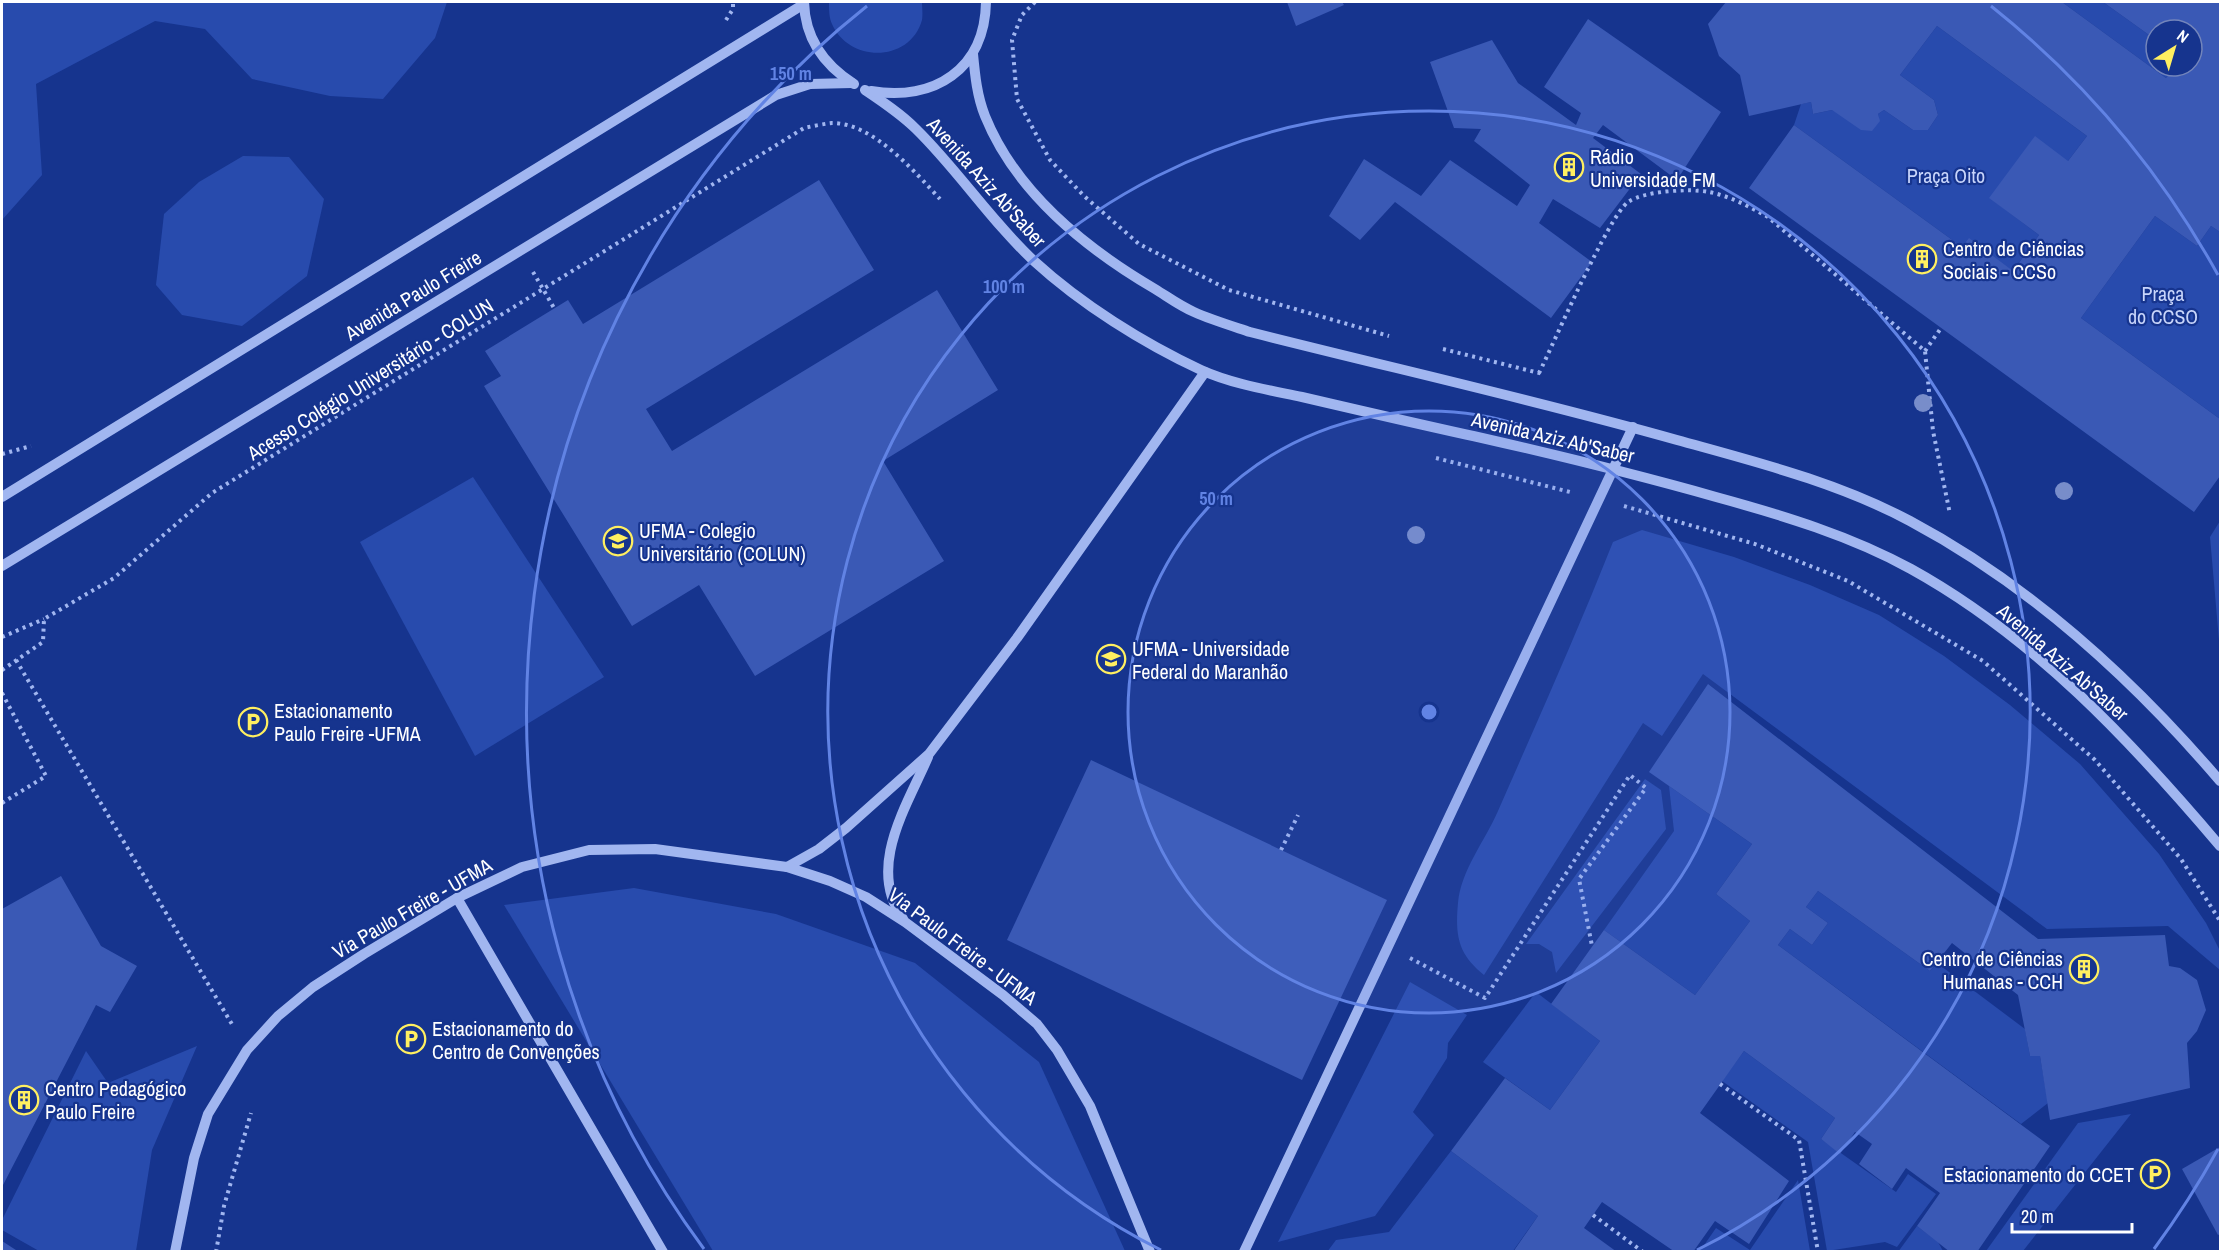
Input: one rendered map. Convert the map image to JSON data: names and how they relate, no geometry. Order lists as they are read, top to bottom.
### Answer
{
  "streets": {
    "street": ["Avenida Aziz Ab'Saber", "Avenida Paulo Freire", "Via Paulo Freire - UFMA"],
    "path": ["Acesso Colégio Universitário - COLUN"]
  },
  "parks": ["Praça Oito", "Praça do CCSO"],
  "places": {
    "building": [
      "Rádio Universidade FM",
      "Centro de Ciências Sociais - CCSo",
      "Centro de Ciências Humanas - CCH",
      "Centro Pedagógico Paulo Freire"
    ],
    "school or university": ["UFMA - Colegio Universitário (COLUN)", "UFMA - Universidade Federal do Maranhão"],
    "parking": ["Estacionamento Paulo Freire -UFMA", "Estacionamento do Centro de Convenções", "Estacionamento do CCET"]
  },
  "scale_bar": "20 m",
  "north": "top right",
  "rings": ["150 m", "100 m", "50 m"]
}
